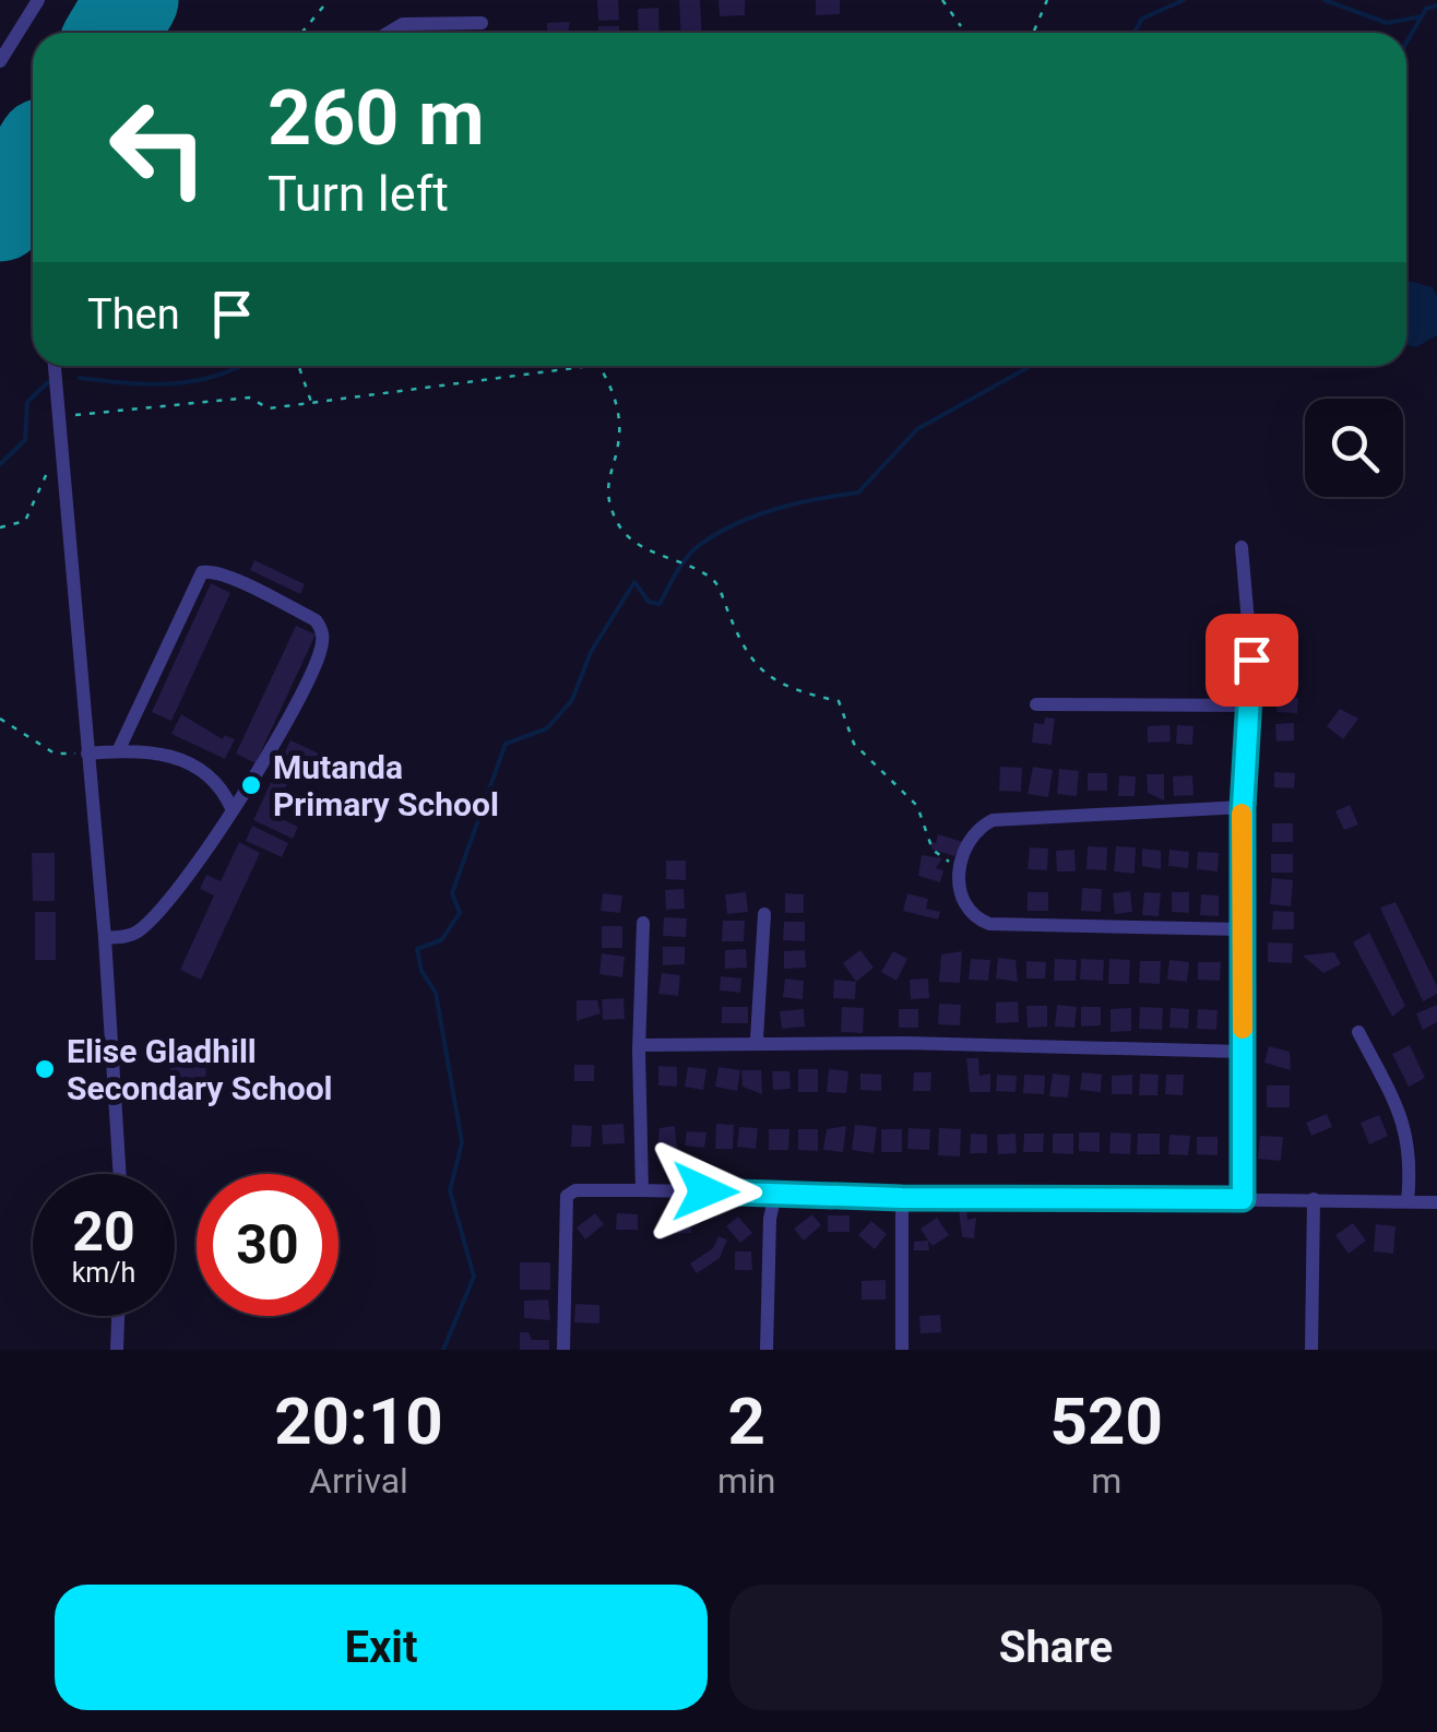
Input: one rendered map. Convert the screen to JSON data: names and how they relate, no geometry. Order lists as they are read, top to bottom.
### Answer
{
  "places": ["Mutanda Primary School", "Elise Gladhill Secondary School"],
  "page": {
    "turn": ["260 m", "Turn left"],
    "then": "Then",
    "speed": "20 km/h",
    "limit": "30",
    "eta": [
      "20:10",
      "Arrival",
      "2",
      "min",
      "520",
      "m"
    ],
    "buttons": ["Exit", "Share"]
  }
}
